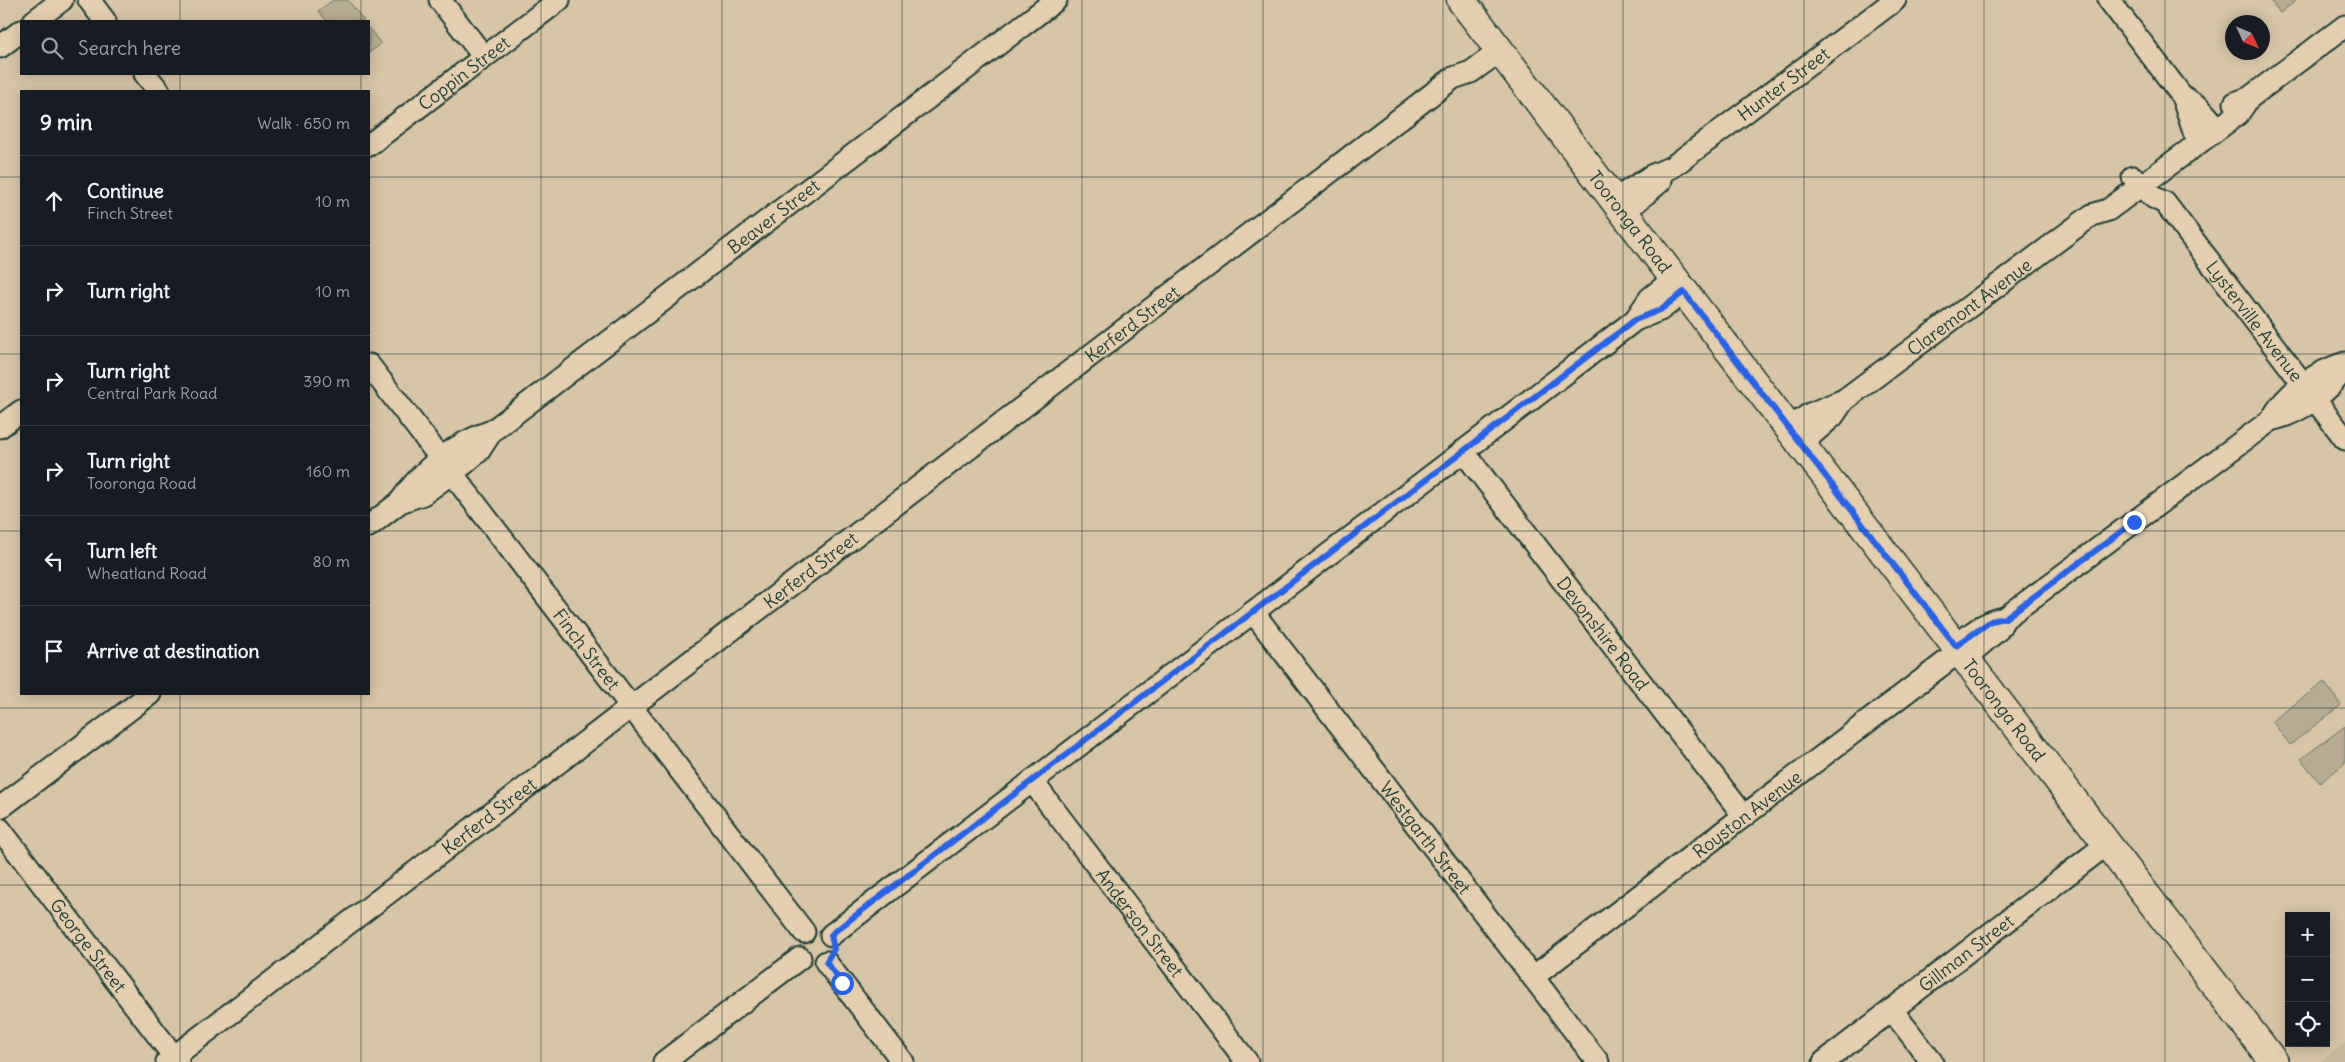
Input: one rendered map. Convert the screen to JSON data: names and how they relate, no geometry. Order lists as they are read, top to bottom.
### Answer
{
  "streets": {
    "main road": ["Tooronga Road"],
    "street": [
      "Coppin Street",
      "Hunter Street",
      "Beaver Street",
      "Claremont Avenue",
      "Lysterville Avenue",
      "Kerferd Street",
      "Devonshire Road",
      "Finch Street",
      "Royston Avenue",
      "Westgarth Street",
      "Anderson Street",
      "George Street",
      "Gillman Street"
    ]
  },
  "crossings": [
    ["Hunter Street", "Tooronga Road"],
    ["Beaver Street", "Finch Street"],
    ["Tooronga Road", "Claremont Avenue"],
    ["Tooronga Road", "Kerferd Street"],
    ["Tooronga Road", "Royston Avenue"],
    ["Tooronga Road", "Gillman Street"],
    ["Claremont Avenue", "Lysterville Avenue"],
    ["Lysterville Avenue", "Royston Avenue"],
    ["Kerferd Street", "Finch Street"],
    ["Kerferd Street", "George Street"],
    ["Devonshire Road", "Royston Avenue"],
    ["Royston Avenue", "Westgarth Street"]
  ],
  "north": "bottom right",
  "page": {
    "search": "Search here",
    "heading": ["9 min", "Walk · 650 m"],
    "list": [
      ["Continue", "Finch Street", "10 m"],
      ["Turn right", "10 m"],
      ["Turn right", "Central Park Road", "390 m"],
      ["Turn right", "Tooronga Road", "160 m"],
      ["Turn left", "Wheatland Road", "80 m"],
      "Arrive at destination"
    ],
    "map_buttons": ["+", "−"]
  }
}
